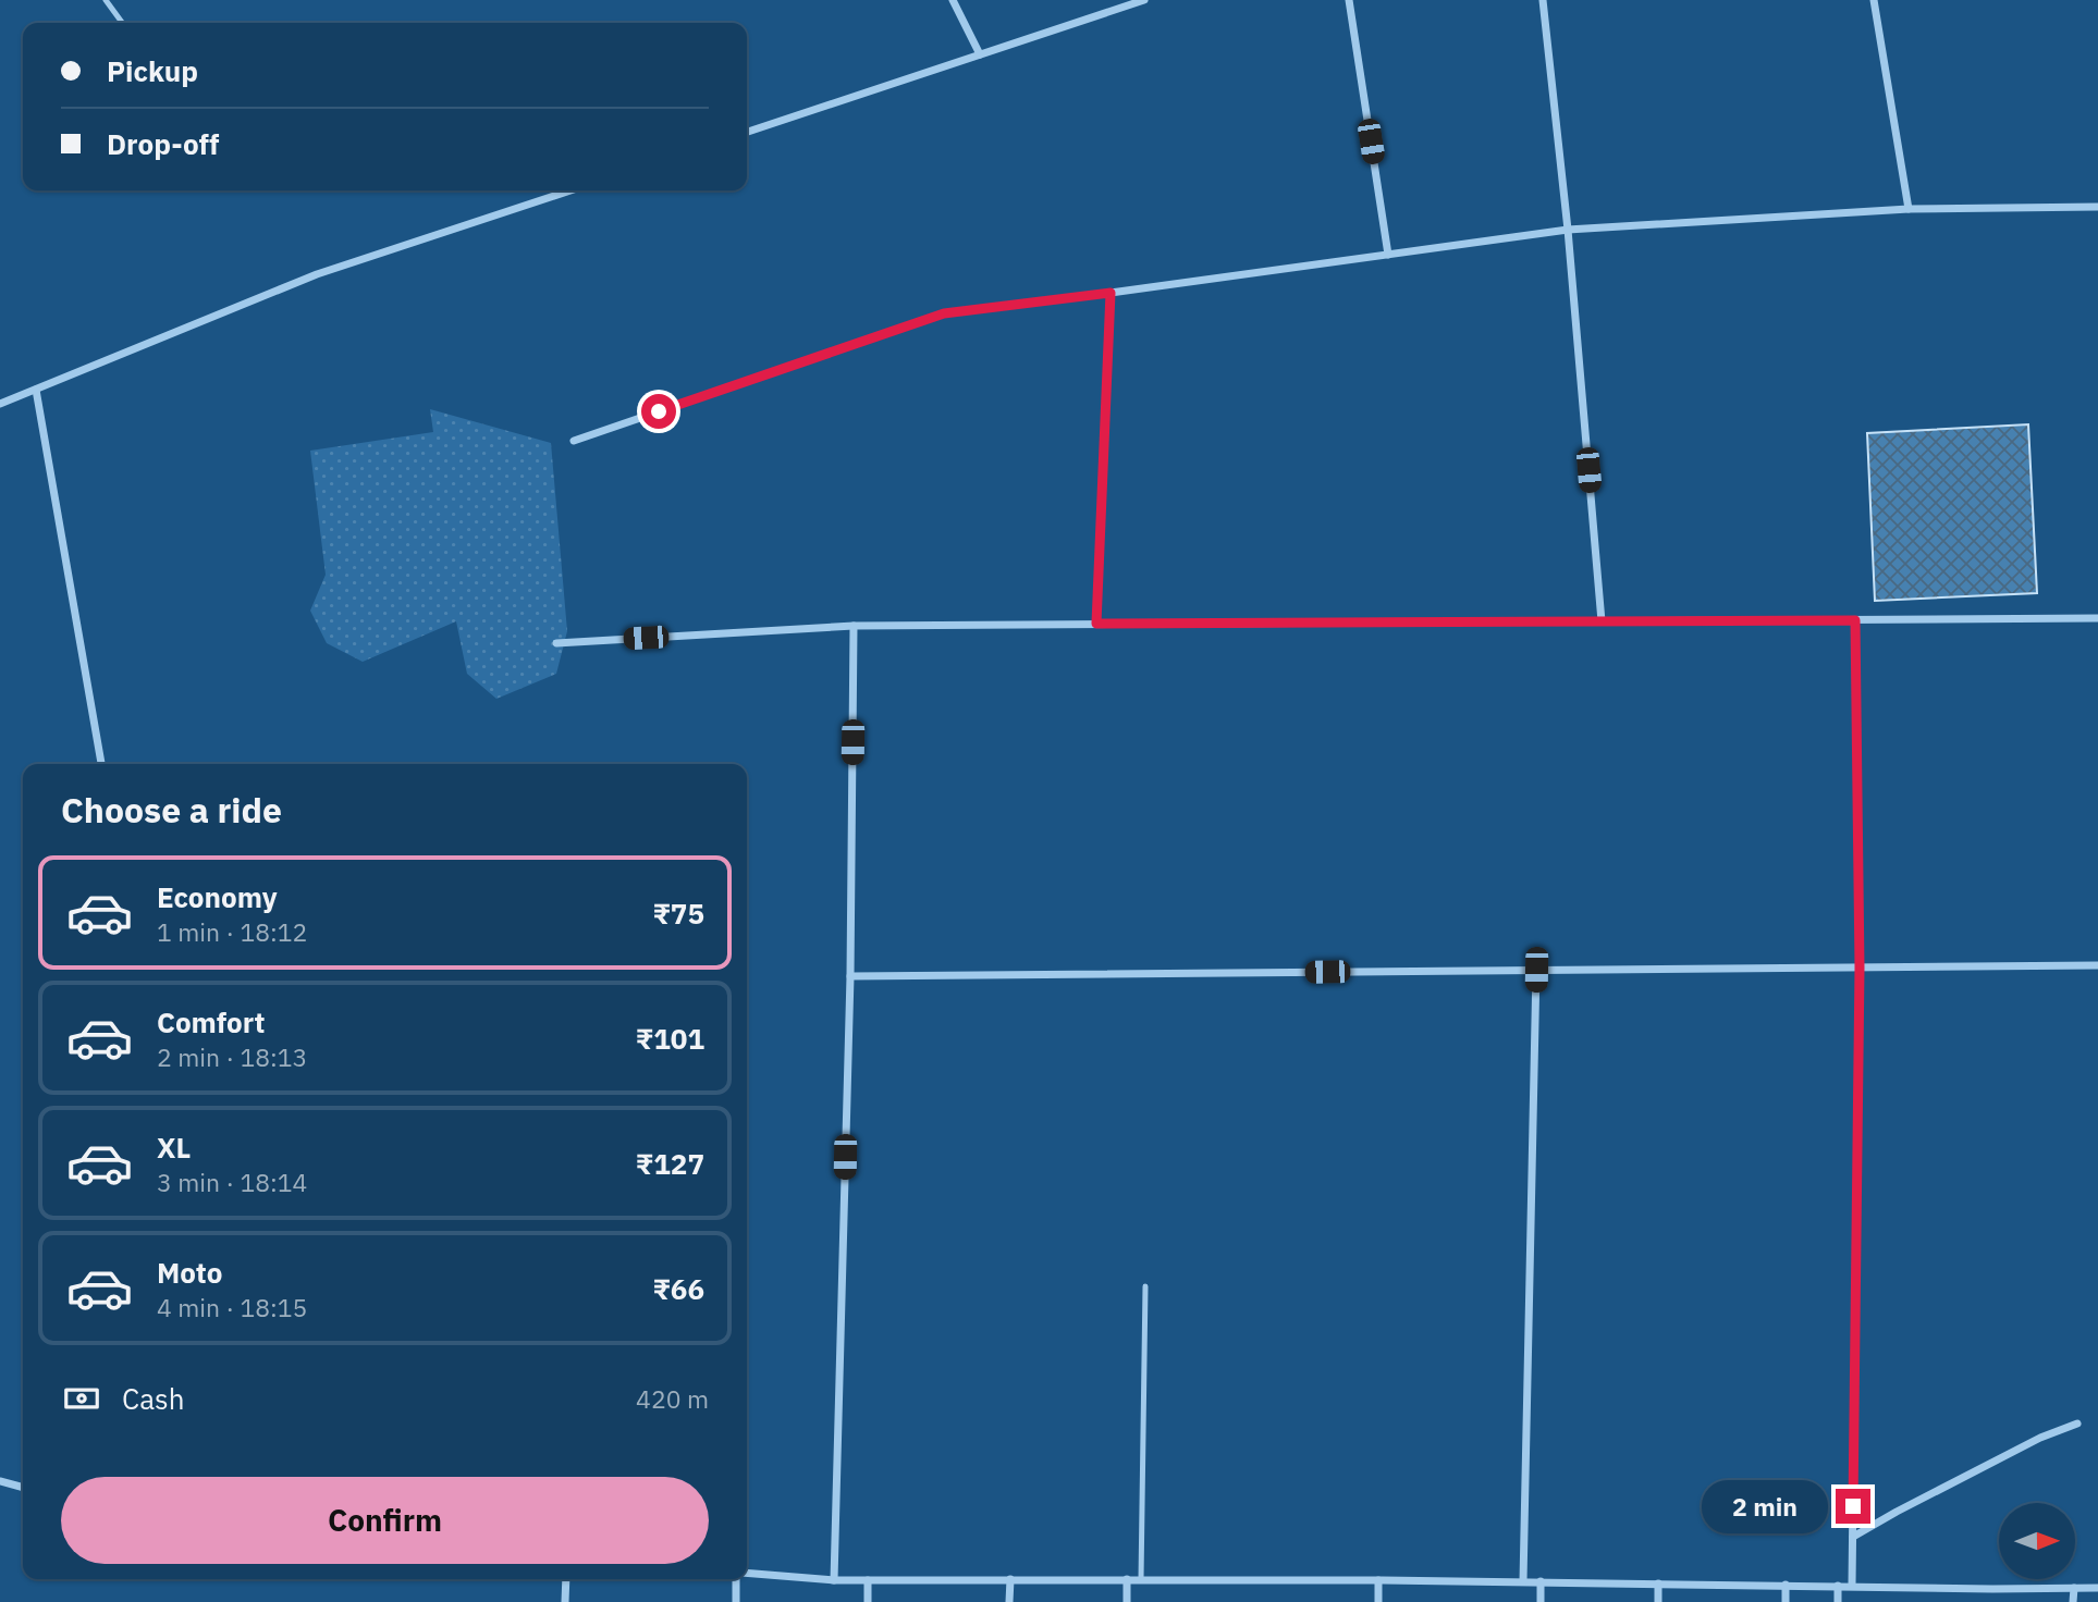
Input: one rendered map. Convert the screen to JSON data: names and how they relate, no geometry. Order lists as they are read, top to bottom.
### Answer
{
  "north": "right",
  "page": {
    "banner": ["Pickup", "Drop-off"],
    "heading": "Choose a ride",
    "list": [
      {
        "name": "Economy",
        "note": "1 min · 18:12",
        "value": "₹75"
      },
      {
        "name": "Comfort",
        "note": "2 min · 18:13",
        "value": "₹101"
      },
      {
        "name": "XL",
        "note": "3 min · 18:14",
        "value": "₹127"
      },
      {
        "name": "Moto",
        "note": "4 min · 18:15",
        "value": "₹66"
      }
    ],
    "pay": ["Cash", "420 m"],
    "buttons": "Confirm",
    "bubble": "2 min"
  }
}
